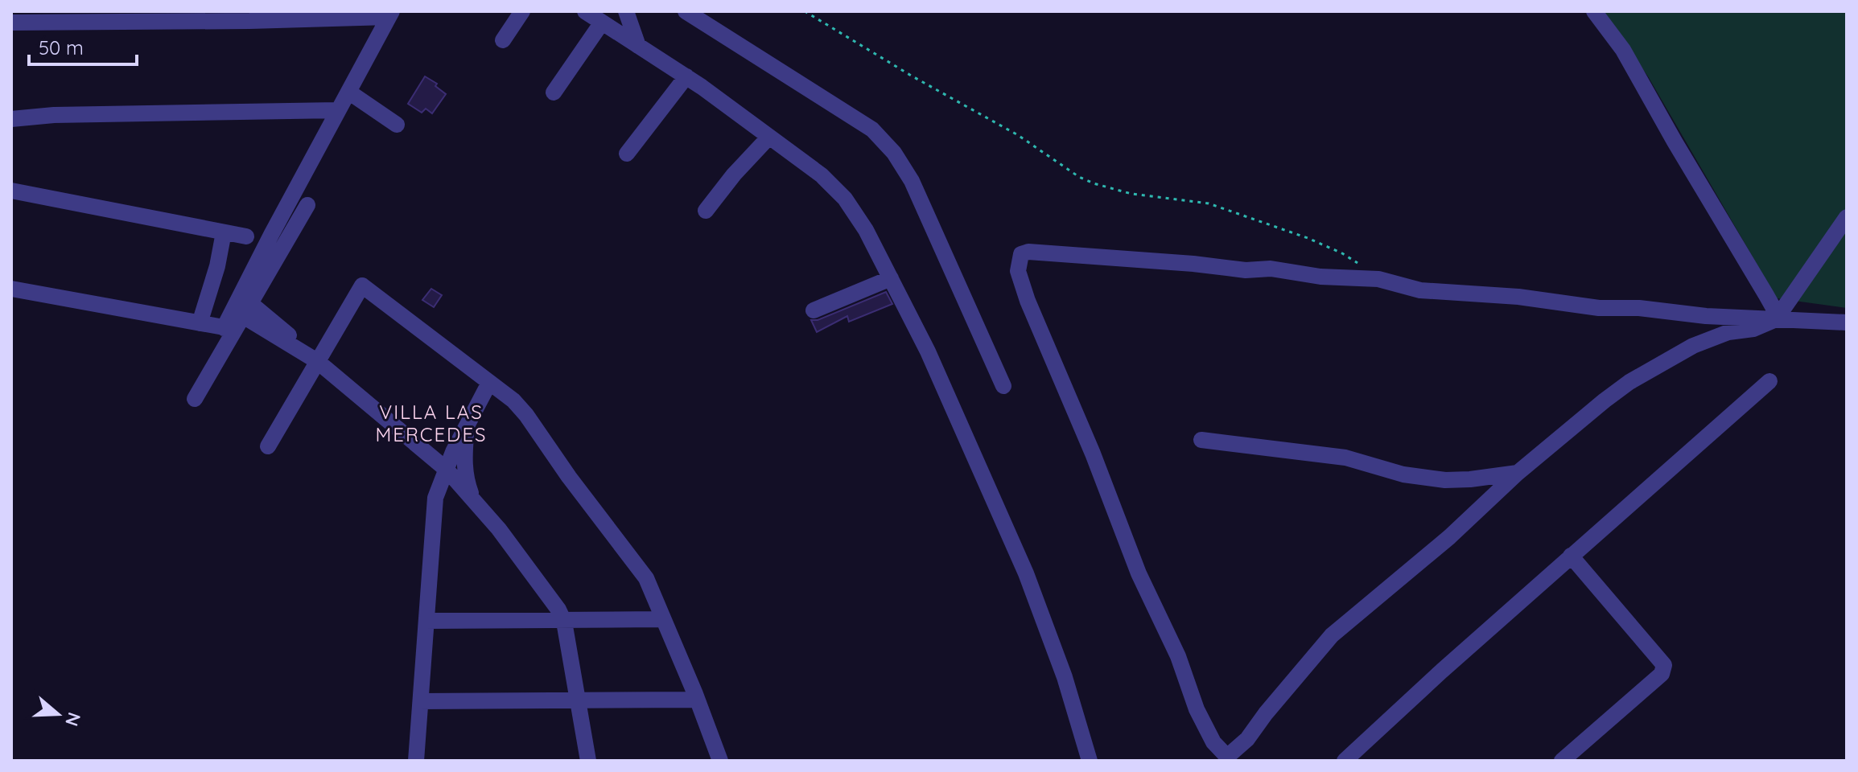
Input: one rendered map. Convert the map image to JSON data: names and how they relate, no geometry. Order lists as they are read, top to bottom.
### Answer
{
  "districts": ["VILLA LAS MERCEDES"],
  "scale_bar": "50 m",
  "north": "right"
}
